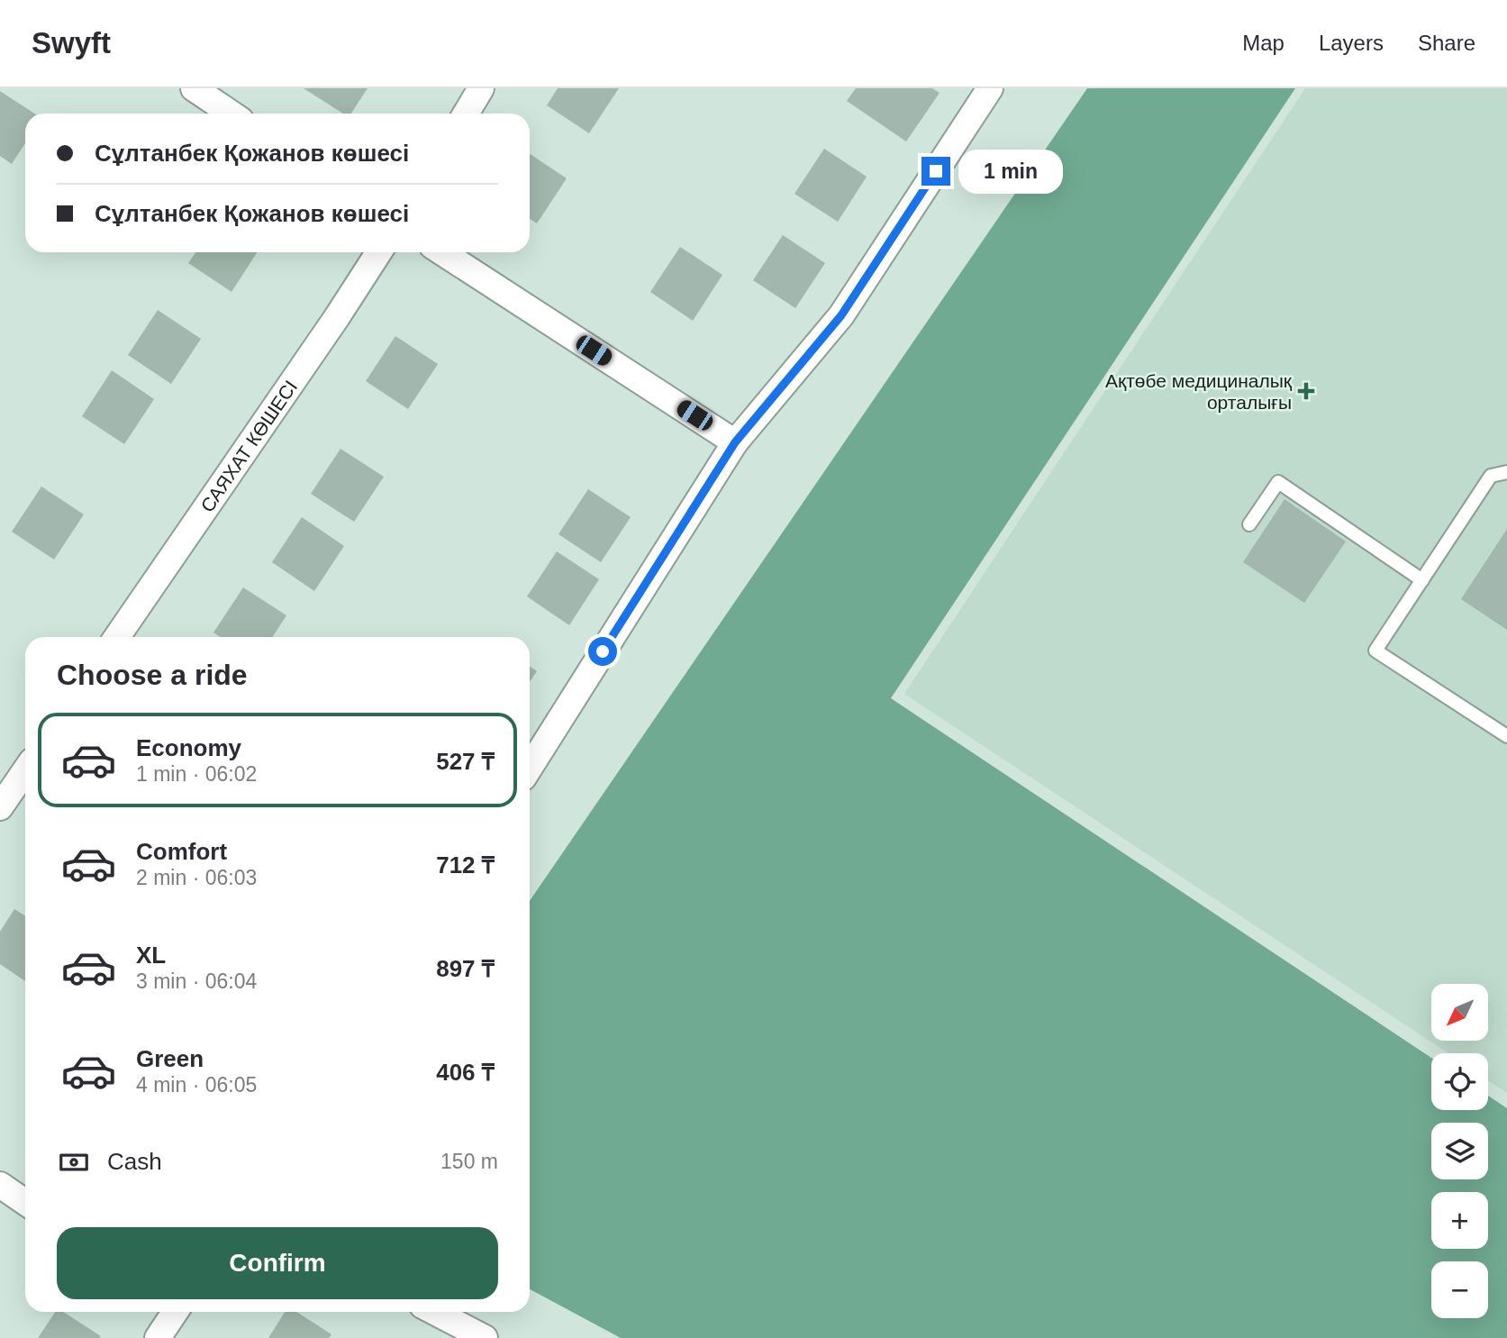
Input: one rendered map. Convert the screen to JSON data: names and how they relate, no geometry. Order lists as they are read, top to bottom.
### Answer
{
  "streets": {
    "street": ["САЯХАТ КӨШЕСІ"]
  },
  "places": {
    "health": ["Ақтөбе медициналық орталығы"]
  },
  "north": "bottom left",
  "page": {
    "header": "Swyft",
    "nav": ["Map", "Layers", "Share"],
    "banner": ["Сұлтанбек Қожанов көшесі", "Сұлтанбек Қожанов көшесі"],
    "bubble": "1 min",
    "heading": "Choose a ride",
    "list": [
      {
        "name": "Economy",
        "note": "1 min · 06:02",
        "value": "527 ₸"
      },
      {
        "name": "Comfort",
        "note": "2 min · 06:03",
        "value": "712 ₸"
      },
      {
        "name": "XL",
        "note": "3 min · 06:04",
        "value": "897 ₸"
      },
      {
        "name": "Green",
        "note": "4 min · 06:05",
        "value": "406 ₸"
      }
    ],
    "map_buttons": ["+", "−"],
    "pay": ["Cash", "150 m"],
    "buttons": "Confirm"
  }
}
